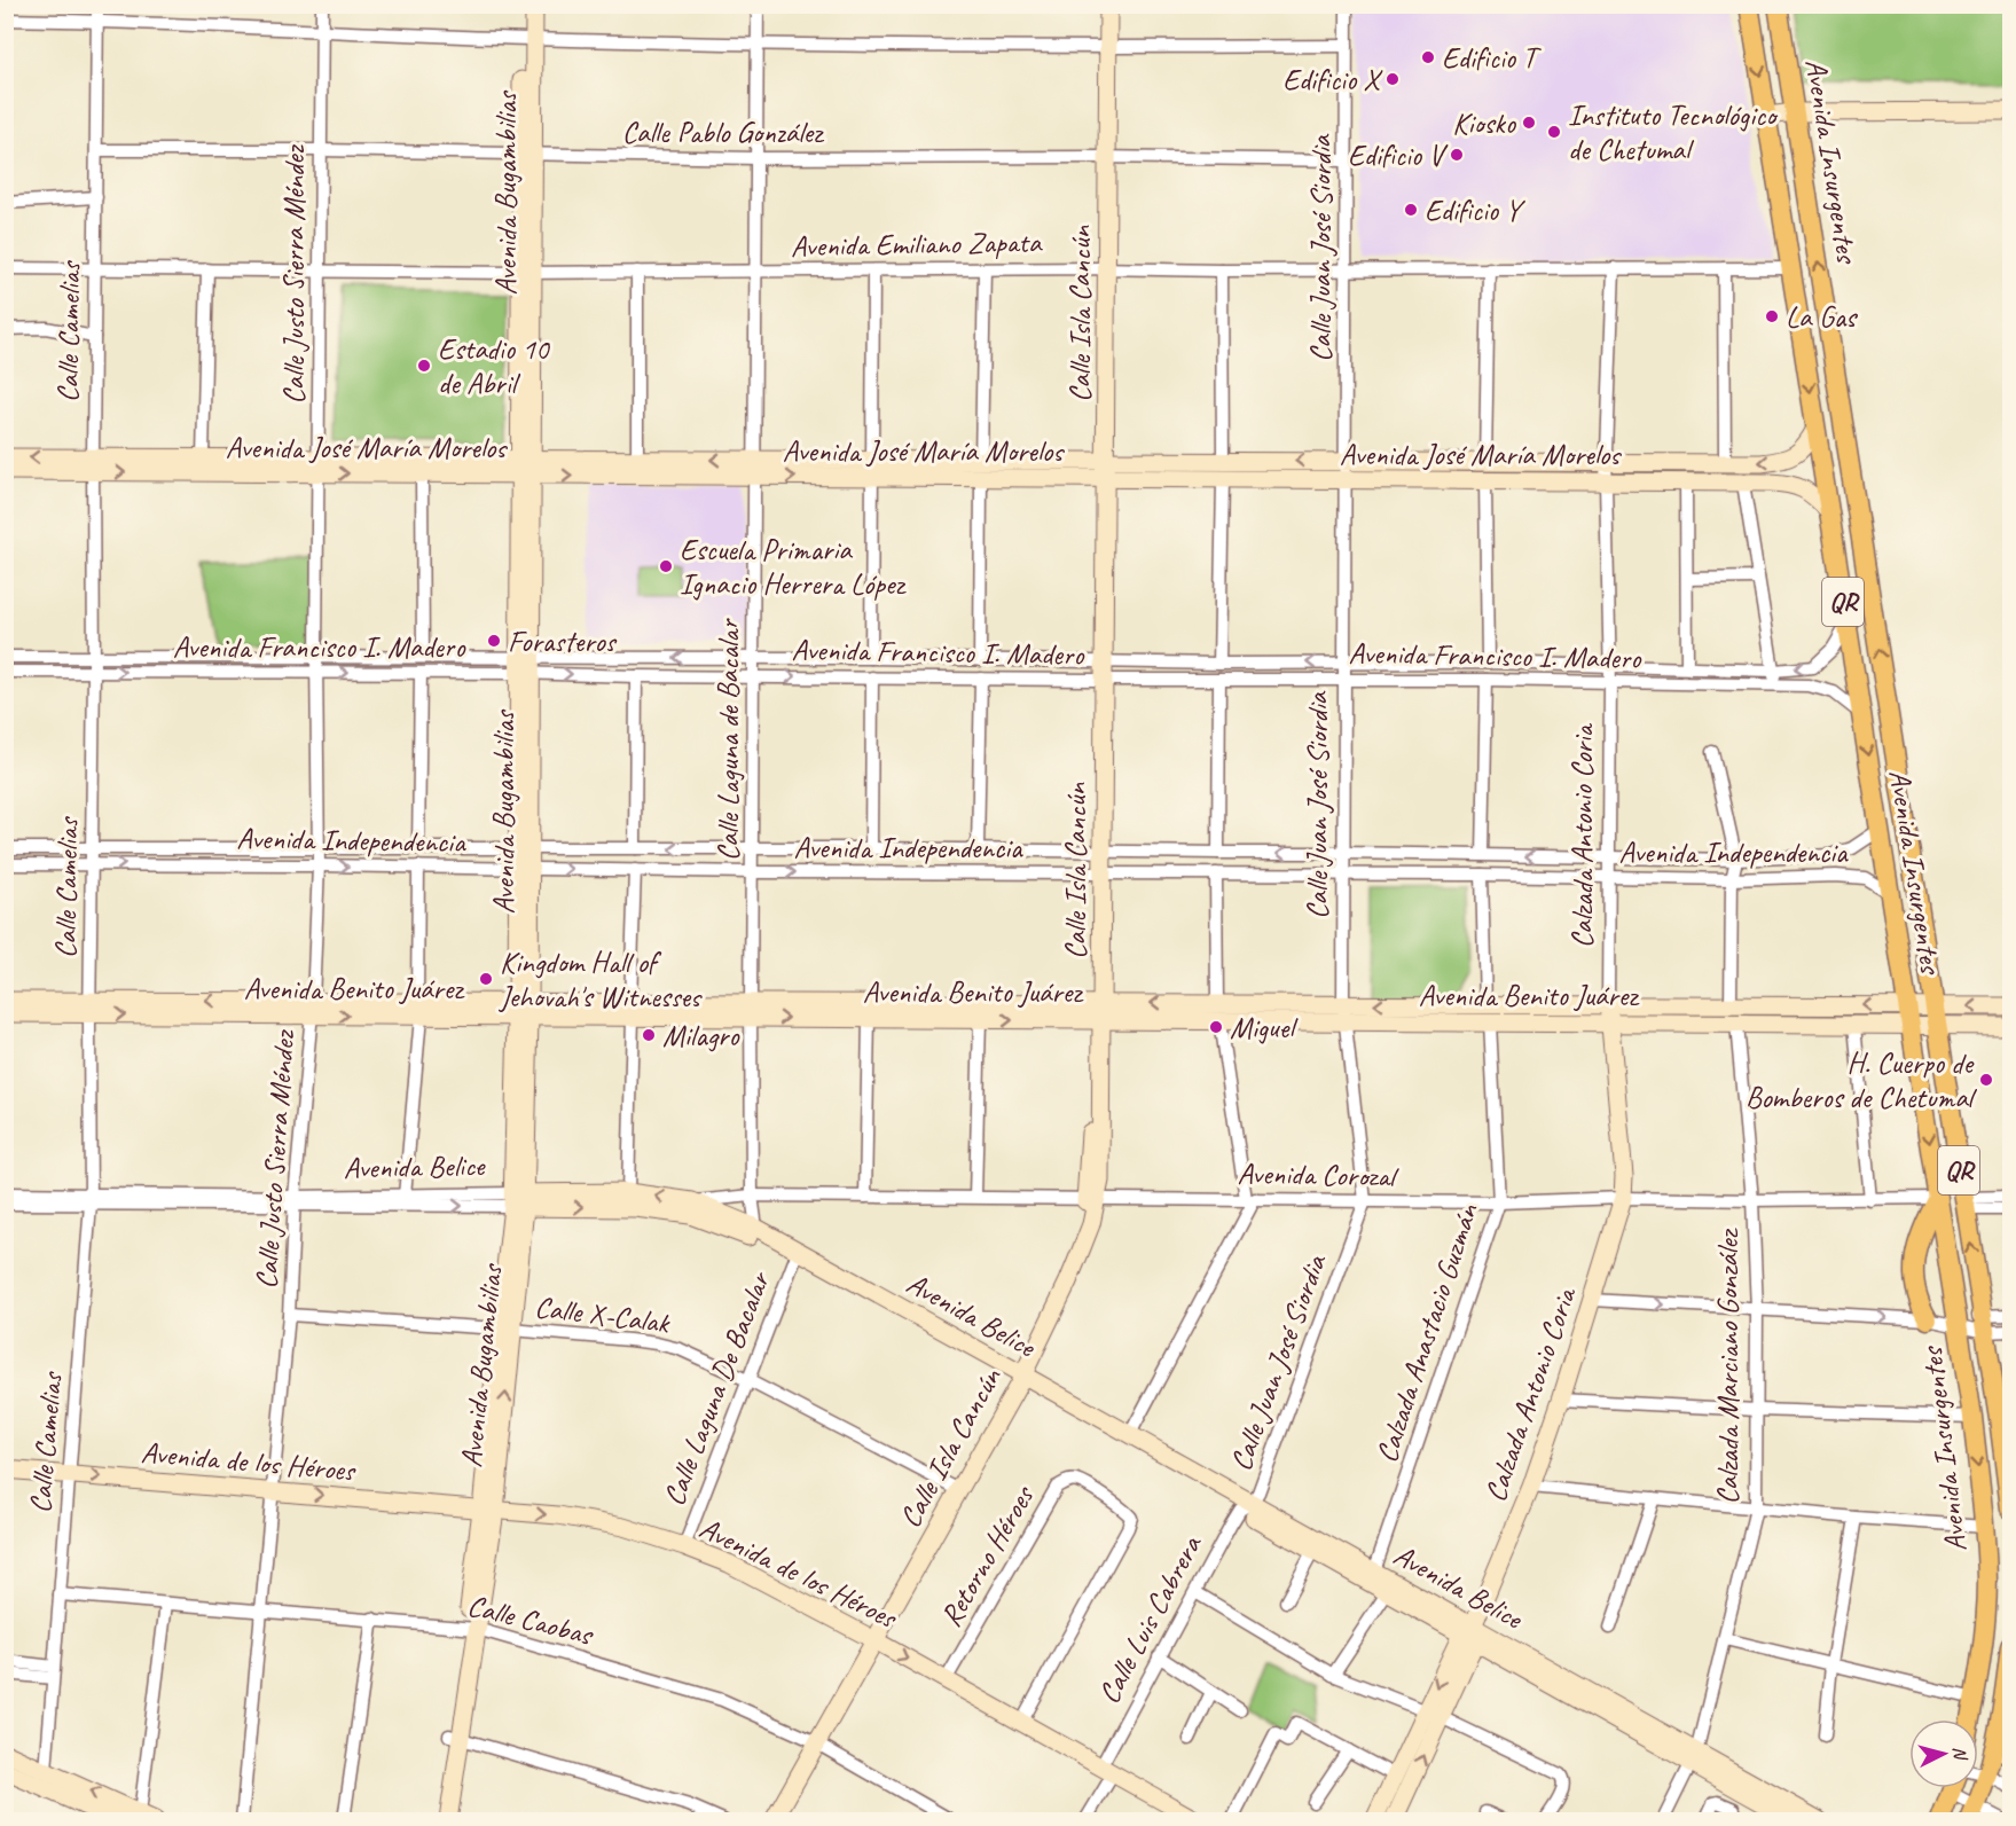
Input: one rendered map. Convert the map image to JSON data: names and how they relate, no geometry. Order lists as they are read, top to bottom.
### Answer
{
  "streets": {
    "main road": [
      "Avenida Insurgentes",
      "Avenida Bugambilias",
      "Calle Isla Cancún",
      "Avenida José María Morelos",
      "QR",
      "Calzada Antonio Coria",
      "Avenida Benito Juárez",
      "Avenida Belice",
      "Avenida de los Héroes"
    ],
    "street": [
      "Calle Pablo González",
      "Avenida Emiliano Zapata",
      "Calle Juan José Siordia",
      "Calle Justo Sierra Méndez",
      "Calle Camelias",
      "Avenida Francisco I. Madero",
      "Calle Laguna de Bacalar",
      "Avenida Independencia",
      "Avenida Corozal",
      "Calle X-Calak",
      "Calzada Anastacio Guzmán",
      "Calzada Marciano González",
      "Calle Laguna De Bacalar",
      "Retorno Héroes",
      "Calle Caobas",
      "Calle Luis Cabrera"
    ]
  },
  "crossings": [
    ["Calle Pablo González", "Avenida Bugambilias"],
    ["Calle Pablo González", "Calle Juan José Siordia"],
    ["Calle Pablo González", "Calle Justo Sierra Méndez"],
    ["Calle Pablo González", "Calle Isla Cancún"],
    ["Calle Pablo González", "Calle Camelias"],
    ["Calle Pablo González", "Calle Laguna de Bacalar"],
    ["Avenida Insurgentes", "Avenida Emiliano Zapata"],
    ["Avenida Insurgentes", "Avenida José María Morelos"],
    ["Avenida Insurgentes", "Avenida Francisco I. Madero"],
    ["Avenida Insurgentes", "Avenida Independencia"],
    ["Avenida Insurgentes", "Avenida Benito Juárez"],
    ["Avenida Insurgentes", "Avenida Corozal"],
    ["Avenida Bugambilias", "Avenida Emiliano Zapata"],
    ["Avenida Bugambilias", "Avenida José María Morelos"],
    ["Avenida Bugambilias", "Avenida Francisco I. Madero"],
    ["Avenida Bugambilias", "Avenida Independencia"],
    ["Avenida Bugambilias", "Avenida Benito Juárez"],
    ["Avenida Bugambilias", "Avenida Belice"],
    ["Avenida Bugambilias", "Calle X-Calak"],
    ["Avenida Bugambilias", "Avenida de los Héroes"],
    ["Avenida Bugambilias", "Calle Caobas"],
    ["Avenida Emiliano Zapata", "Calle Juan José Siordia"],
    ["Avenida Emiliano Zapata", "Calle Justo Sierra Méndez"],
    ["Avenida Emiliano Zapata", "Calle Isla Cancún"],
    ["Avenida Emiliano Zapata", "Calle Camelias"],
    ["Avenida Emiliano Zapata", "Calle Laguna de Bacalar"],
    ["Avenida Emiliano Zapata", "Calzada Antonio Coria"],
    ["Calle Juan José Siordia", "Avenida José María Morelos"],
    ["Calle Juan José Siordia", "Avenida Francisco I. Madero"],
    ["Calle Juan José Siordia", "Avenida Independencia"],
    ["Calle Juan José Siordia", "Avenida Benito Juárez"],
    ["Calle Juan José Siordia", "Avenida Belice"],
    ["Calle Juan José Siordia", "Avenida Corozal"],
    ["Calle Juan José Siordia", "Calle Luis Cabrera"],
    ["Calle Justo Sierra Méndez", "Avenida José María Morelos"],
    ["Calle Justo Sierra Méndez", "Avenida Francisco I. Madero"],
    ["Calle Justo Sierra Méndez", "Avenida Independencia"],
    ["Calle Justo Sierra Méndez", "Avenida Benito Juárez"],
    ["Calle Justo Sierra Méndez", "Avenida Belice"],
    ["Calle Justo Sierra Méndez", "Calle X-Calak"],
    ["Calle Justo Sierra Méndez", "Avenida de los Héroes"],
    ["Calle Justo Sierra Méndez", "Calle Caobas"],
    ["Calle Isla Cancún", "Avenida José María Morelos"],
    ["Calle Isla Cancún", "Avenida Francisco I. Madero"],
    ["Calle Isla Cancún", "Avenida Independencia"],
    ["Calle Isla Cancún", "Avenida Benito Juárez"],
    ["Calle Isla Cancún", "Avenida Belice"],
    ["Calle Isla Cancún", "Avenida Corozal"],
    ["Calle Isla Cancún", "Calle X-Calak"],
    ["Calle Isla Cancún", "Avenida de los Héroes"],
    ["Calle Isla Cancún", "Calle Caobas"],
    ["Calle Camelias", "Avenida José María Morelos"],
    ["Calle Camelias", "Avenida Francisco I. Madero"],
    ["Calle Camelias", "Avenida Independencia"],
    ["Calle Camelias", "Avenida Benito Juárez"],
    ["Calle Camelias", "Avenida Belice"],
    ["Calle Camelias", "Avenida de los Héroes"],
    ["Calle Camelias", "Calle Caobas"],
    ["Avenida José María Morelos", "Calle Laguna de Bacalar"],
    ["Avenida José María Morelos", "Calzada Antonio Coria"],
    ["Avenida Francisco I. Madero", "Calle Laguna de Bacalar"],
    ["Avenida Francisco I. Madero", "Calzada Antonio Coria"],
    ["Calle Laguna de Bacalar", "Avenida Independencia"],
    ["Calle Laguna de Bacalar", "Avenida Benito Juárez"],
    ["Calle Laguna de Bacalar", "Avenida Belice"],
    ["Calle Laguna de Bacalar", "Avenida Corozal"],
    ["Calzada Antonio Coria", "Avenida Independencia"],
    ["Calzada Antonio Coria", "Avenida Benito Juárez"],
    ["Calzada Antonio Coria", "Avenida Belice"],
    ["Calzada Antonio Coria", "Avenida Corozal"],
    ["Avenida Benito Juárez", "Calzada Anastacio Guzmán"],
    ["Avenida Benito Juárez", "Calzada Marciano González"],
    ["Avenida Belice", "Avenida Corozal"],
    ["Avenida Belice", "Calzada Anastacio Guzmán"],
    ["Avenida Belice", "Calzada Marciano González"],
    ["Avenida Belice", "Calle Laguna De Bacalar"],
    ["Avenida Belice", "Calle Luis Cabrera"],
    ["Avenida Corozal", "Calzada Anastacio Guzmán"],
    ["Avenida Corozal", "Calzada Marciano González"],
    ["Calle X-Calak", "Calle Laguna De Bacalar"],
    ["Calle Laguna De Bacalar", "Avenida de los Héroes"],
    ["Avenida de los Héroes", "Retorno Héroes"],
    ["Avenida de los Héroes", "Calle Luis Cabrera"]
  ],
  "one_way": ["Avenida de los Héroes"],
  "places": [
    "Edificio T",
    "Edificio X",
    "Kiosko",
    "Instituto Tecnológico de Chetumal",
    "Edificio V",
    "Edificio Y",
    "La Gas",
    "Estadio 10 de Abril",
    "Escuela Primaria Ignacio Herrera López",
    "Forasteros",
    "Kingdom Hall of Jehovah's Witnesses",
    "Miguel",
    "Milagro",
    "H. Cuerpo de Bomberos de Chetumal"
  ],
  "north": "right"
}
